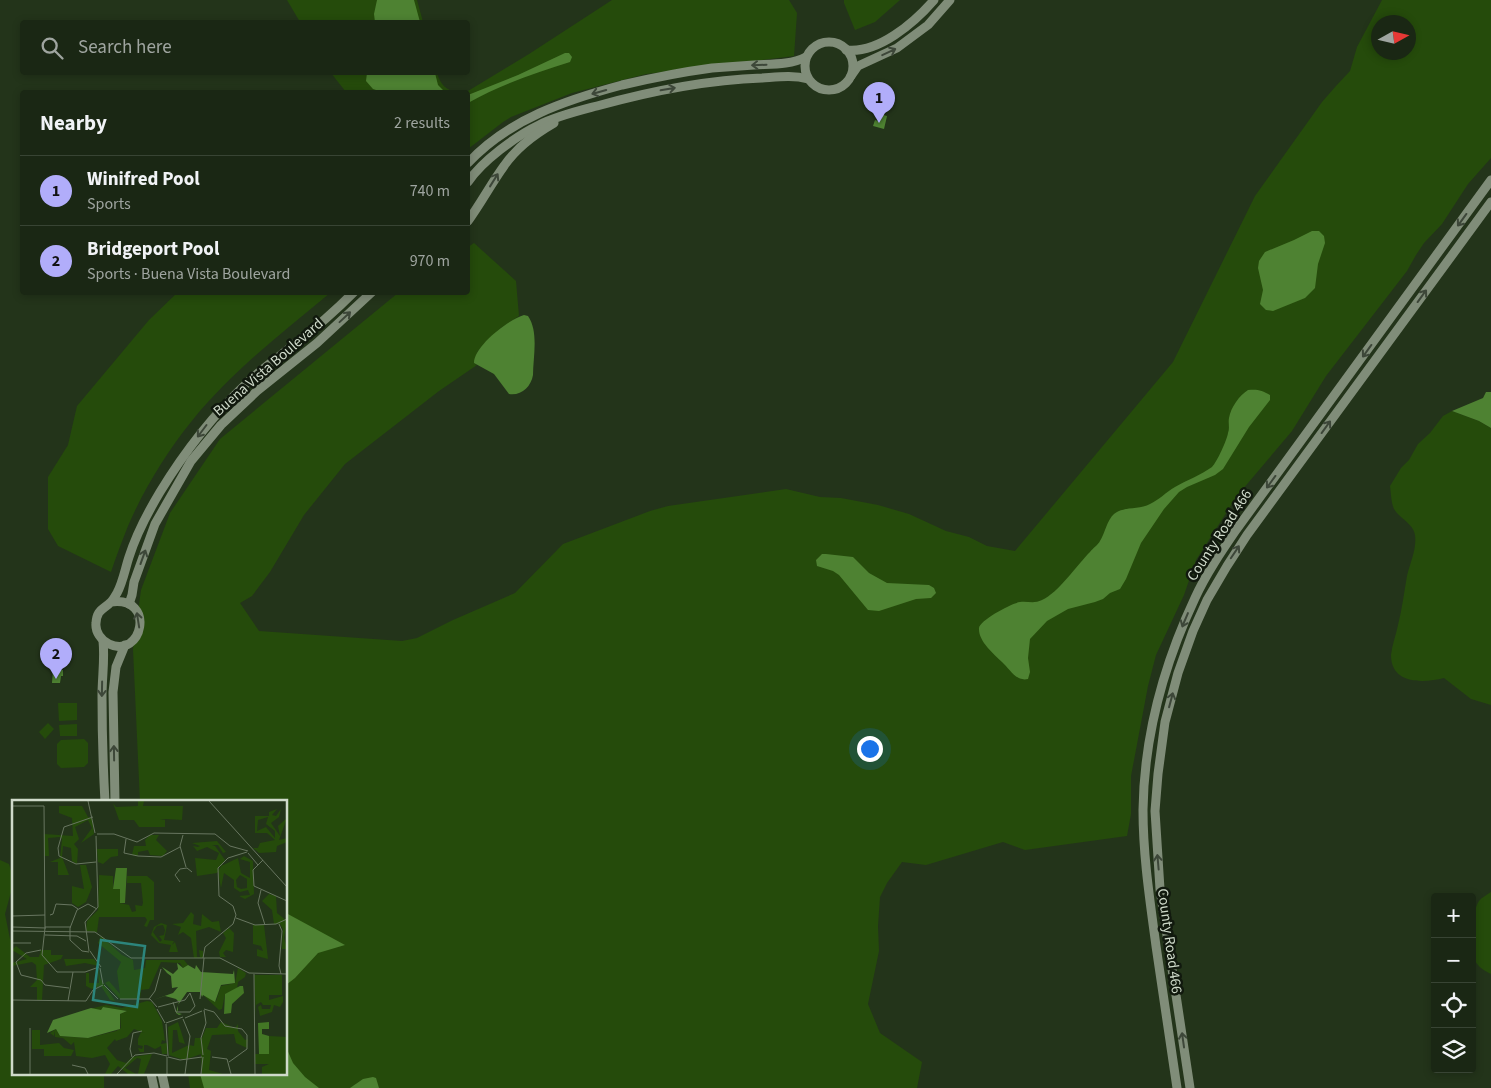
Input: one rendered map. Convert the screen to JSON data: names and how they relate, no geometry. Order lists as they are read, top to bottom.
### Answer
{
  "streets": {
    "main road": ["Buena Vista Boulevard", "County Road 466"]
  },
  "north": "right",
  "page": {
    "search": "Search here",
    "pins": ["1", "2"],
    "heading": ["Nearby", "2 results"],
    "list": [
      {
        "mark": "1",
        "name": "Winifred Pool",
        "note": "Sports",
        "value": "740 m"
      },
      {
        "mark": "2",
        "name": "Bridgeport Pool",
        "note": "Sports · Buena Vista Boulevard",
        "value": "970 m"
      }
    ],
    "map_buttons": ["+", "−"]
  }
}
